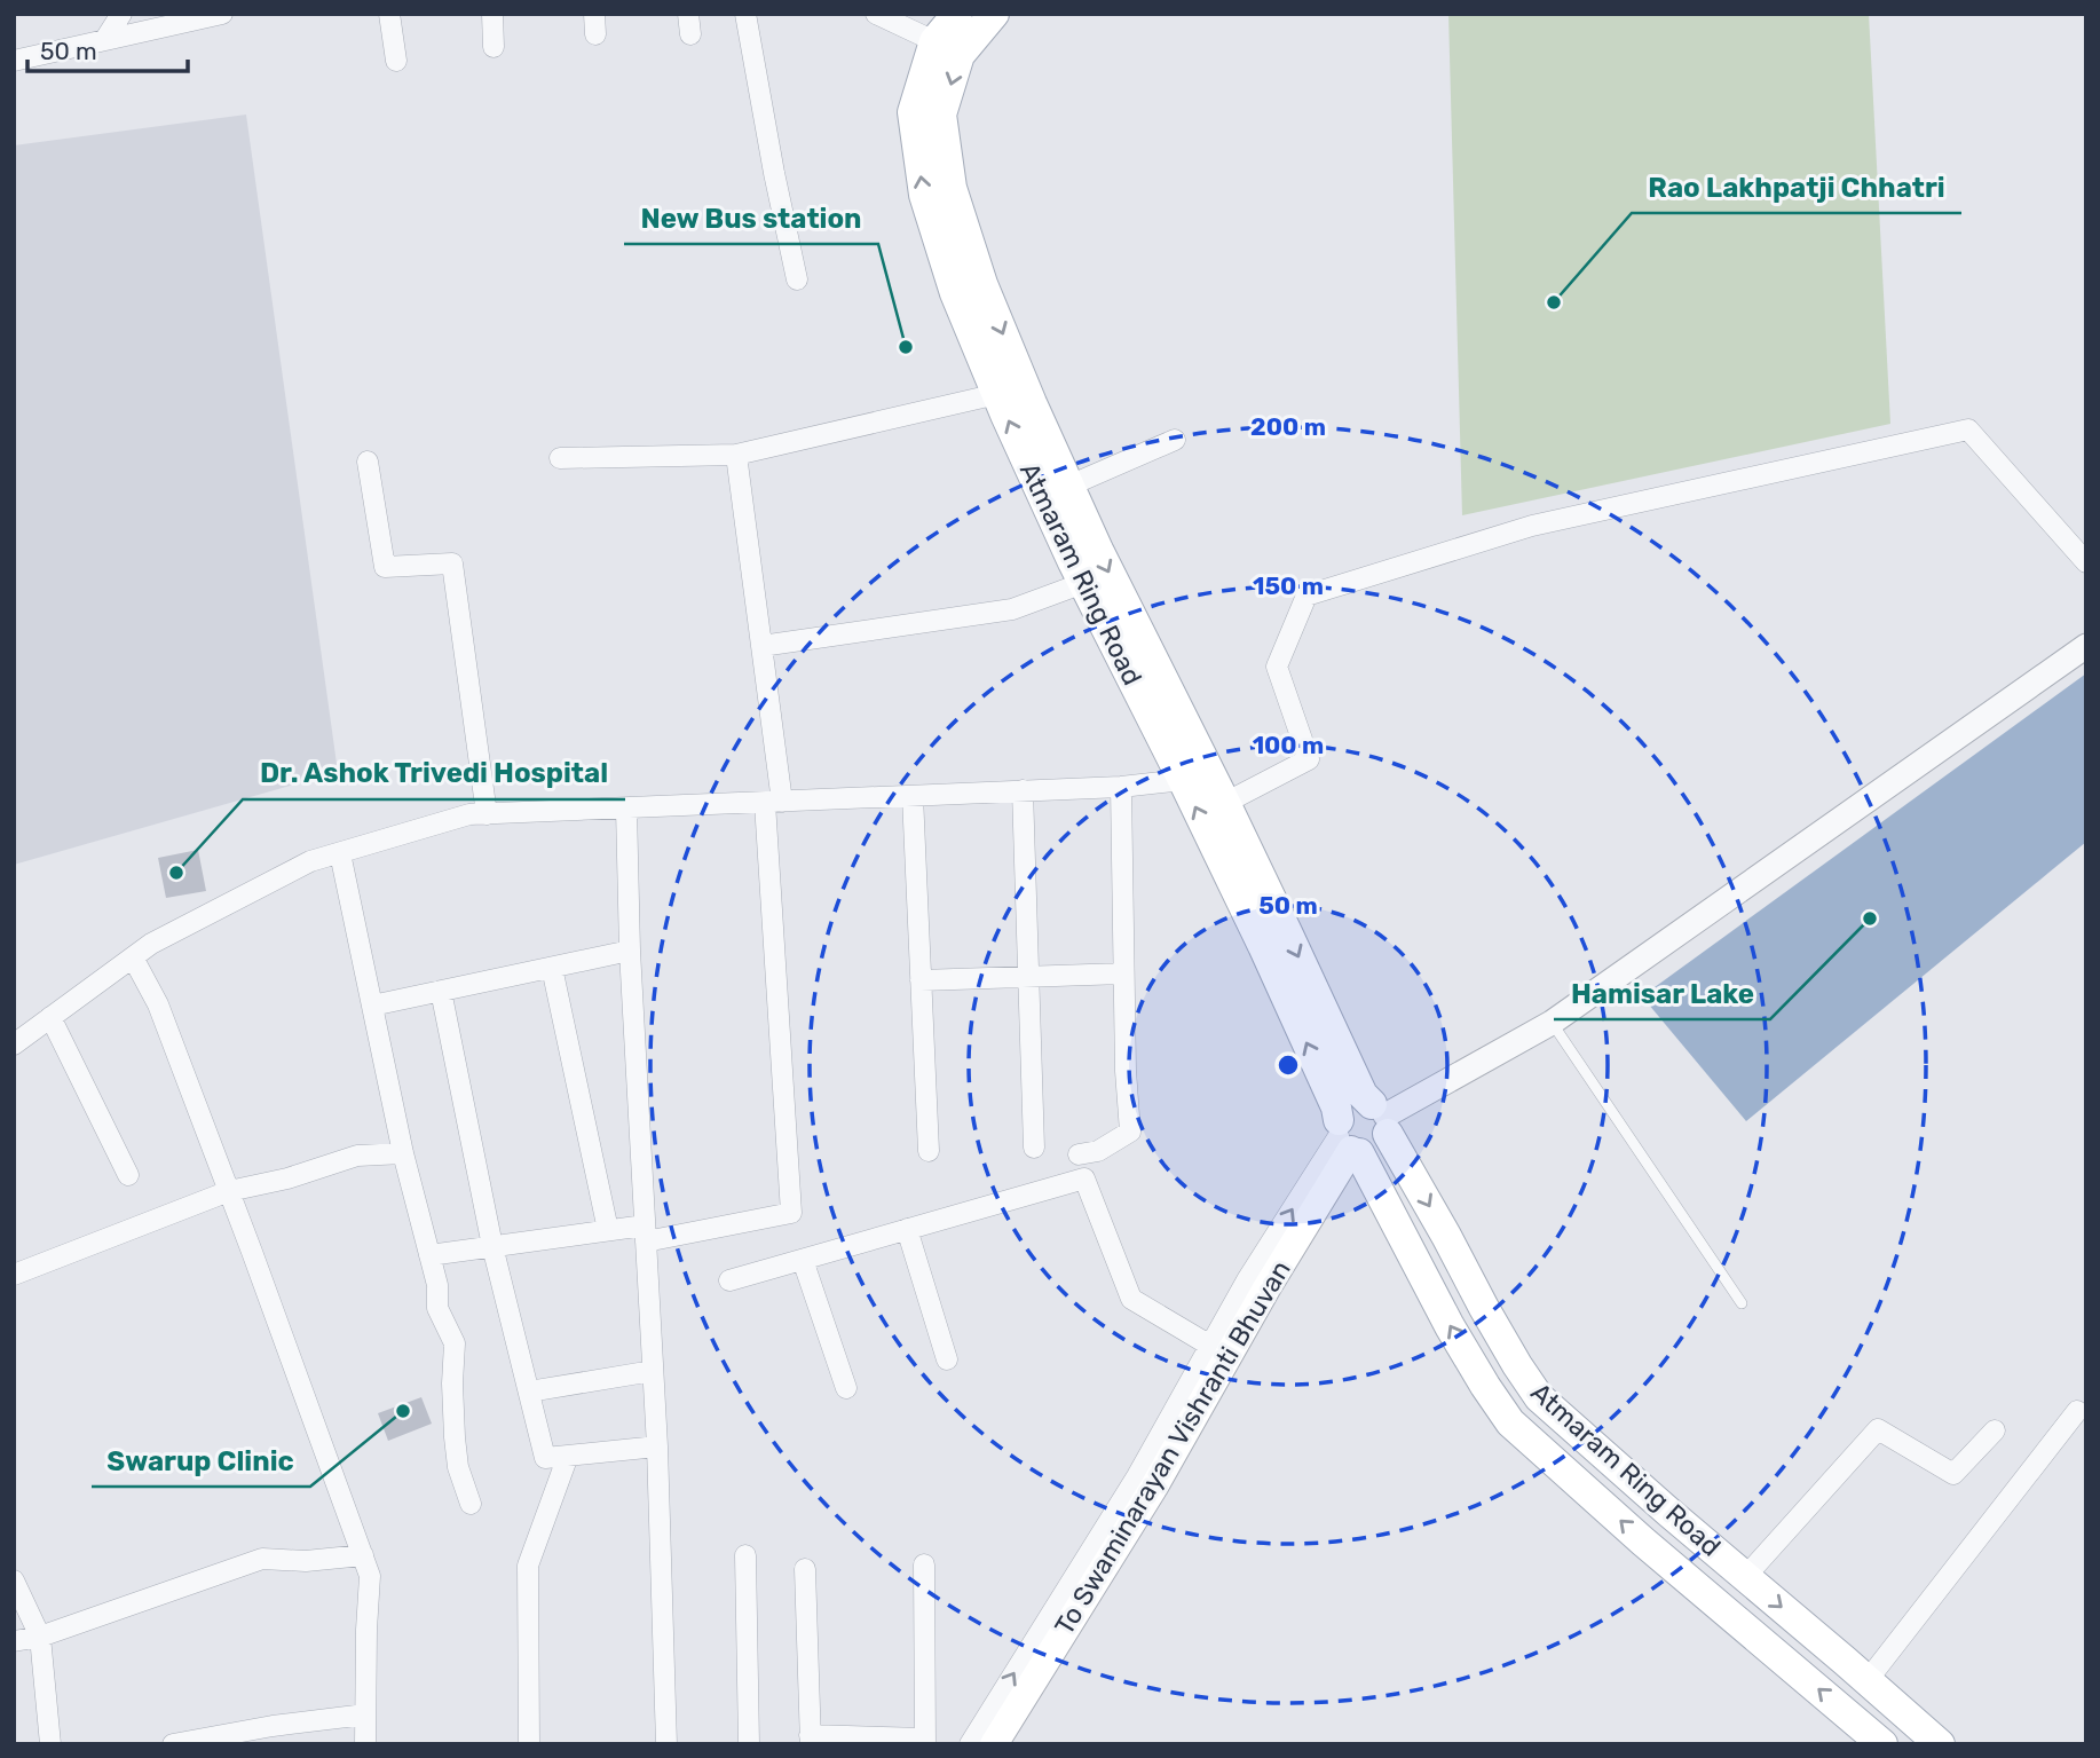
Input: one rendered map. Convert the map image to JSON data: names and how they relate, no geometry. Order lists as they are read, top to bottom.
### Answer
{
  "streets": {
    "main road": ["Atmaram Ring Road", "To Swaminarayan Vishranti Bhuvan"]
  },
  "crossings": [
    ["Atmaram Ring Road", "To Swaminarayan Vishranti Bhuvan"]
  ],
  "places": [
    "Rao Lakhpatji Chhatri",
    "New Bus station",
    "Dr. Ashok Trivedi Hospital",
    "Hamisar Lake",
    "Swarup Clinic"
  ],
  "scale_bar": "50 m",
  "rings": [
    "200 m",
    "150 m",
    "100 m",
    "50 m"
  ]
}
